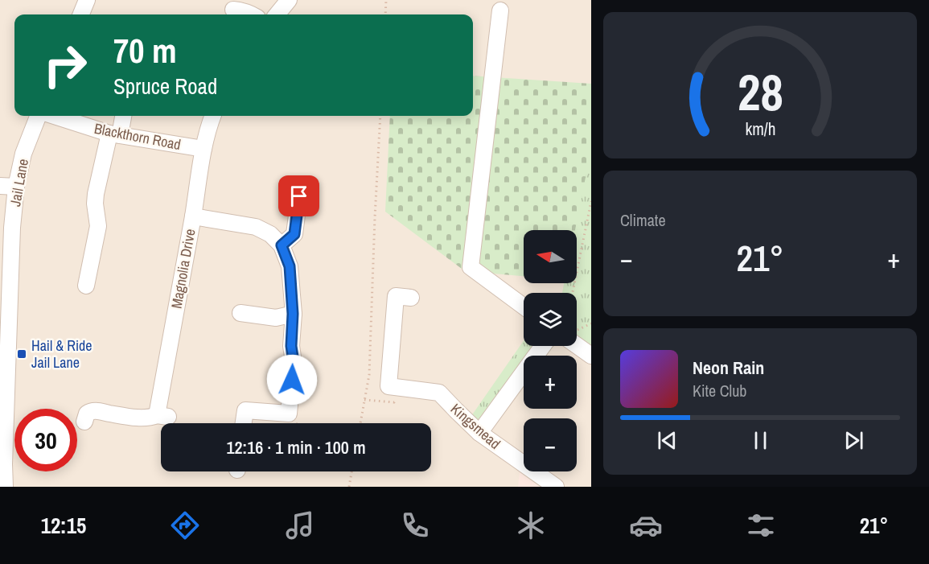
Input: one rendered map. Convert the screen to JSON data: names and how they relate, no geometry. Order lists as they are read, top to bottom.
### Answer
{
  "streets": {
    "street": [
      "Blackthorn Road",
      "Jail Lane",
      "Magnolia Drive",
      "Kingsmead"
    ]
  },
  "crossings": [
    ["Blackthorn Road", "Magnolia Drive"]
  ],
  "places": {
    "transit": ["Hail & Ride Jail Lane"]
  },
  "north": "left",
  "page": {
    "turn": ["70 m", "Spruce Road"],
    "tile": "Climate",
    "map_buttons": ["+", "−"],
    "heat": ["−", "21°", "+"],
    "song": ["Neon Rain", "Kite Club"],
    "limit": "30",
    "trip": "12:16 · 1 min · 100 m",
    "tabs": ["12:15", "21°"],
    "gauge": ["28", "km/h"]
  }
}
